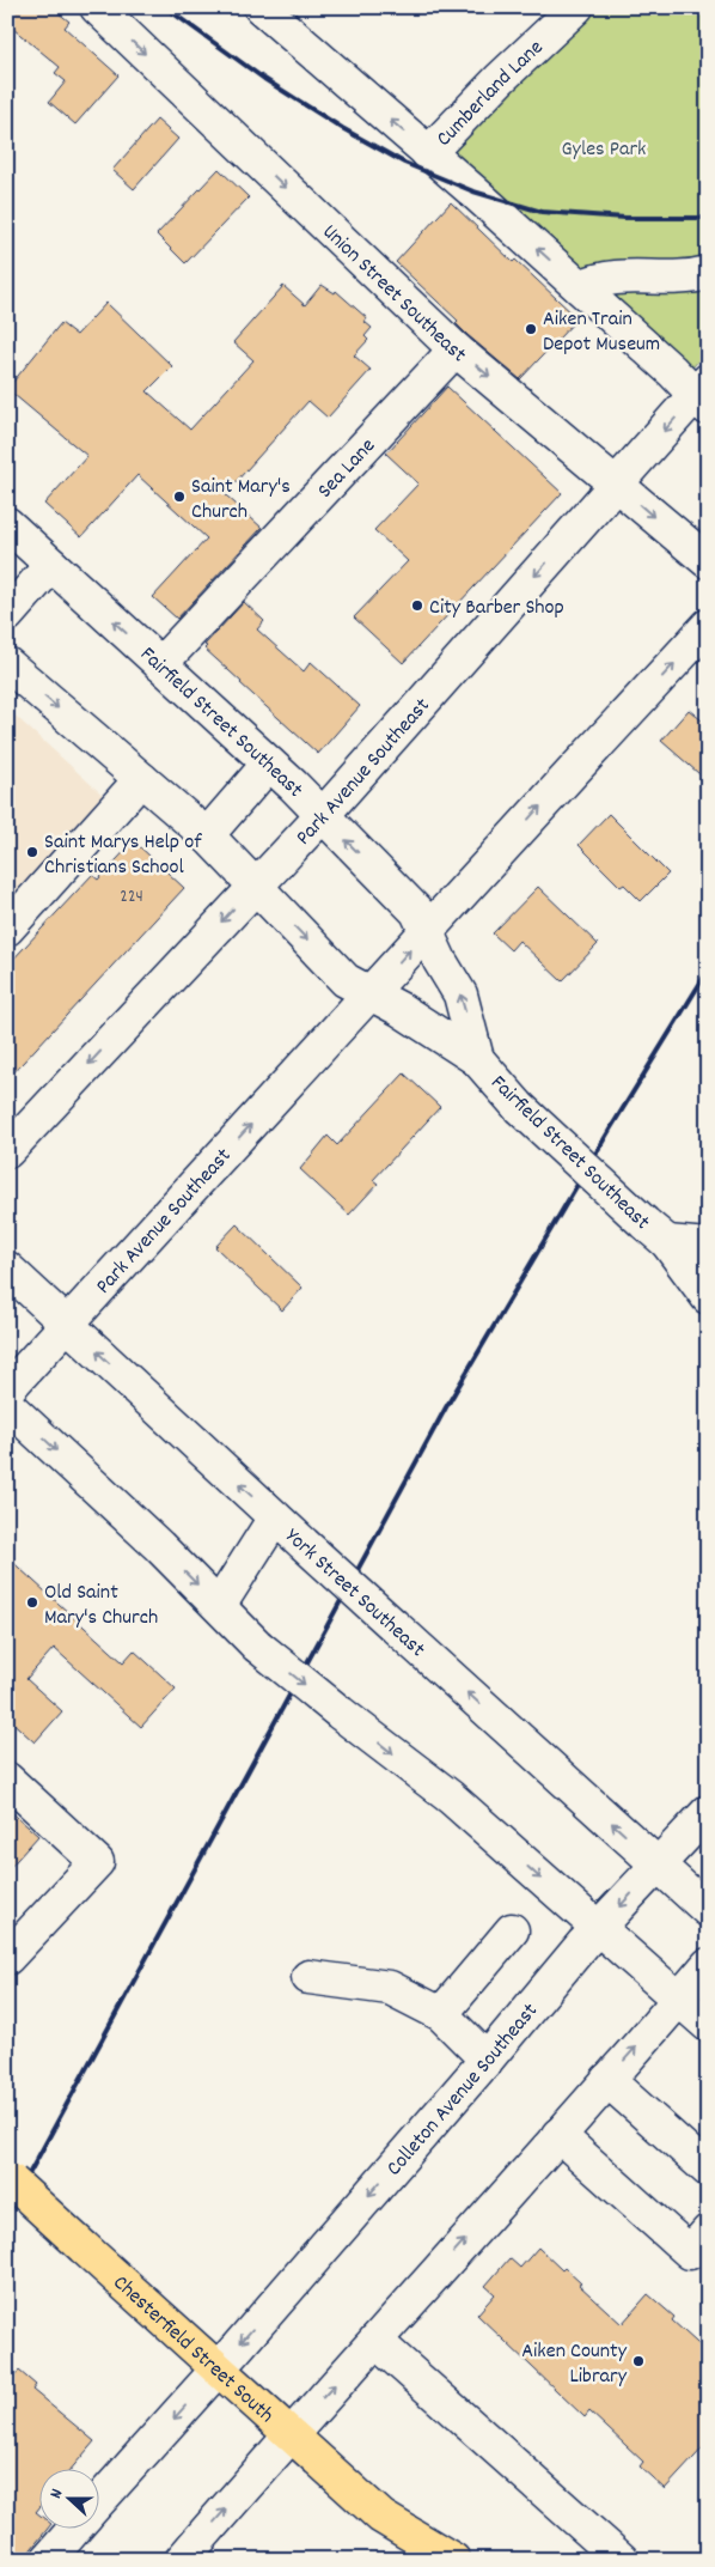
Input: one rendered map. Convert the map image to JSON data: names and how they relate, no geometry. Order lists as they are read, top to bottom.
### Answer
{
  "streets": {
    "main road": ["Chesterfield Street South"],
    "street": [
      "Cumberland Lane",
      "Union Street Southeast",
      "Sea Lane",
      "Fairfield Street Southeast",
      "Park Avenue Southeast",
      "York Street Southeast",
      "Colleton Avenue Southeast"
    ]
  },
  "crossings": [
    ["Union Street Southeast", "Sea Lane"],
    ["Union Street Southeast", "Park Avenue Southeast"],
    ["Sea Lane", "Fairfield Street Southeast"],
    ["Fairfield Street Southeast", "Park Avenue Southeast"],
    ["Park Avenue Southeast", "York Street Southeast"],
    ["York Street Southeast", "Colleton Avenue Southeast"],
    ["Colleton Avenue Southeast", "Chesterfield Street South"]
  ],
  "parks": ["Gyles Park"],
  "places": [
    "Aiken Train Depot Museum",
    "Saint Mary's Church",
    "City Barber Shop",
    "Saint Marys Help of Christians School",
    "Old Saint Mary's Church",
    "Aiken County Library"
  ],
  "house_numbers": ["224"],
  "north": "left"
}
